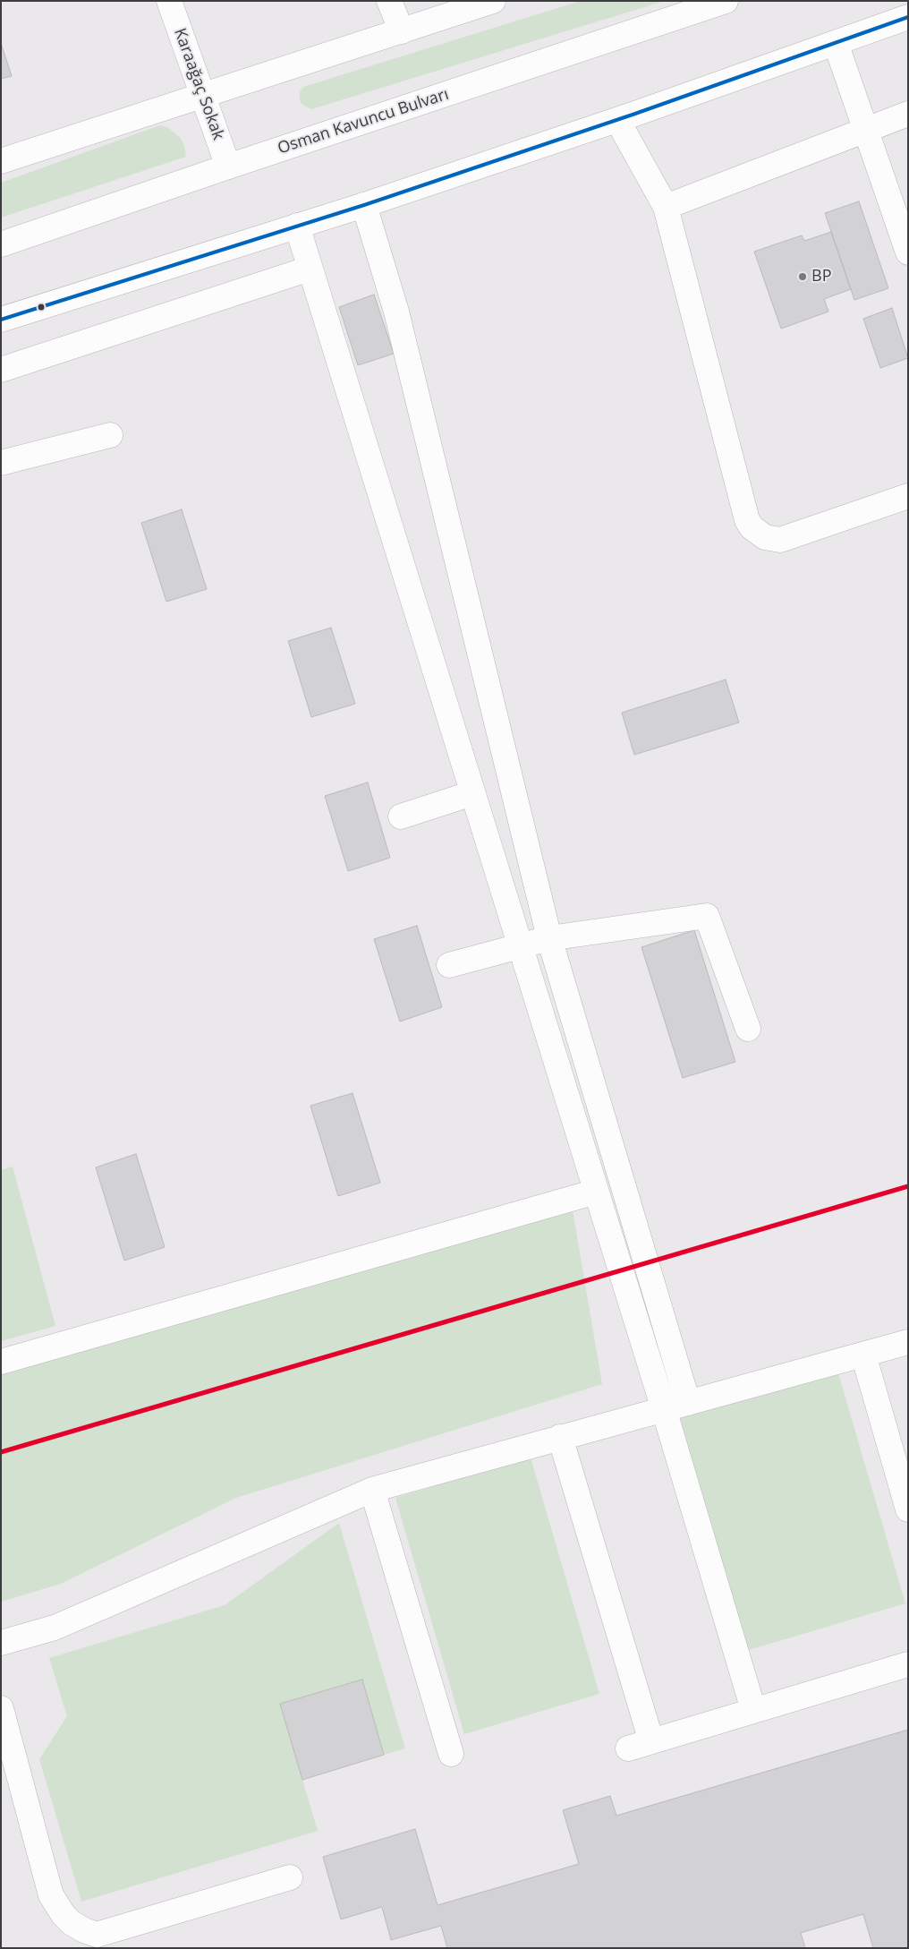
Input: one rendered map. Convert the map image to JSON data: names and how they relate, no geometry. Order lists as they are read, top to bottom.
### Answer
{
  "streets": {
    "main road": ["Karaağaç Sokak", "Osman Kavuncu Bulvarı"]
  },
  "crossings": [
    ["Karaağaç Sokak", "Osman Kavuncu Bulvarı"]
  ],
  "places": ["BP"]
}
